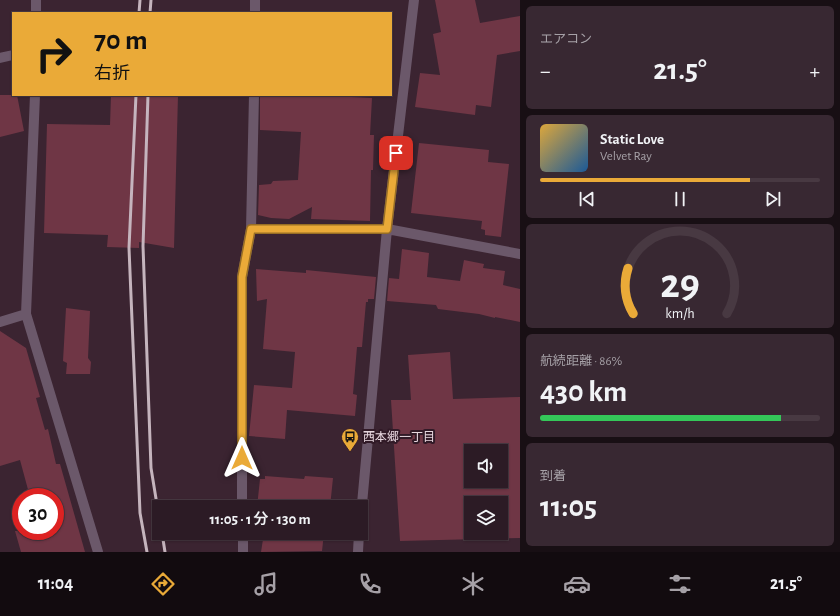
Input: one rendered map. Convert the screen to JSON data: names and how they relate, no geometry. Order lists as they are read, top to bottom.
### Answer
{
  "places": {
    "bus stop": ["西本郷一丁目"]
  },
  "page": {
    "tile": [
      "エアコン",
      ["航続距離 · 86%", "430 km"],
      ["到着", "11:05"]
    ],
    "turn": ["70 m", "右折"],
    "heat": ["−", "21.5°", "+"],
    "song": ["Static Love", "Velvet Ray"],
    "limit": "30",
    "trip": "11:05 · 1 分 · 130 m",
    "tabs": ["11:04", "21.5°"],
    "gauge": ["29", "km/h"]
  }
}
